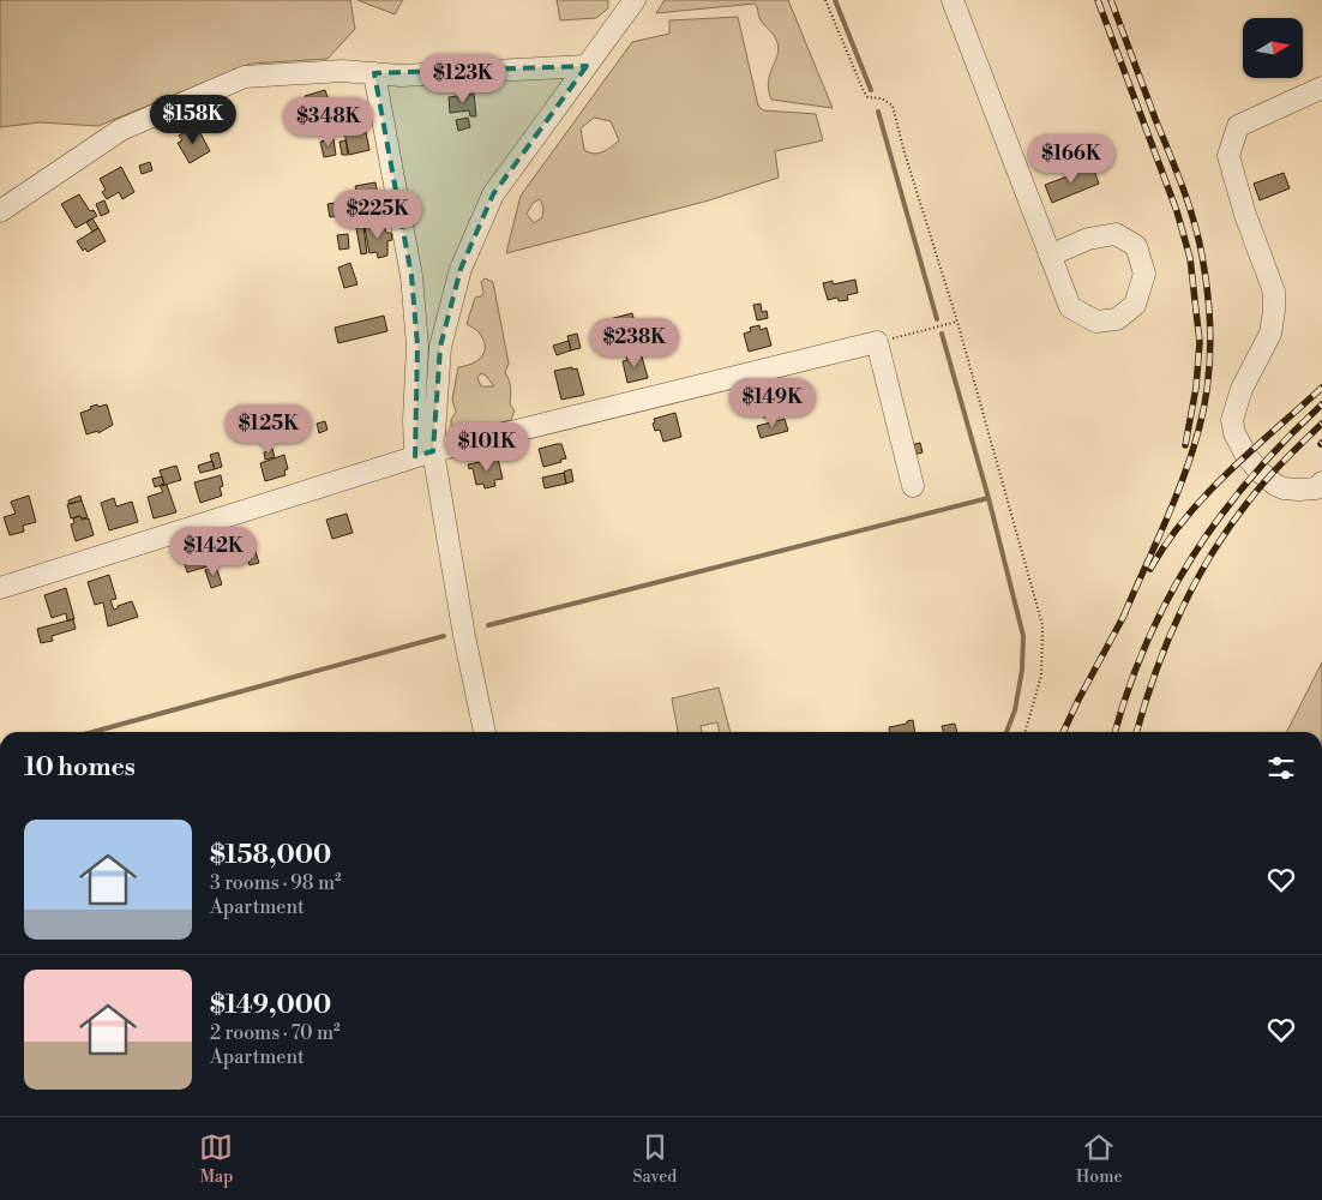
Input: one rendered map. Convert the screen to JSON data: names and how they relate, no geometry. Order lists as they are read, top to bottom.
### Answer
{
  "north": "right",
  "page": {
    "price": [
      "$123K",
      "$158K",
      "$348K",
      "$166K",
      "$225K",
      "$238K",
      "$149K",
      "$125K",
      "$101K",
      "$142K"
    ],
    "heading": "10 homes",
    "list": [
      {
        "name": "$158,000",
        "note": "3 rooms · 98 m² · Apartment"
      },
      {
        "name": "$149,000",
        "note": "2 rooms · 70 m² · Apartment"
      }
    ],
    "tabs": ["Map", "Saved", "Home"]
  }
}
